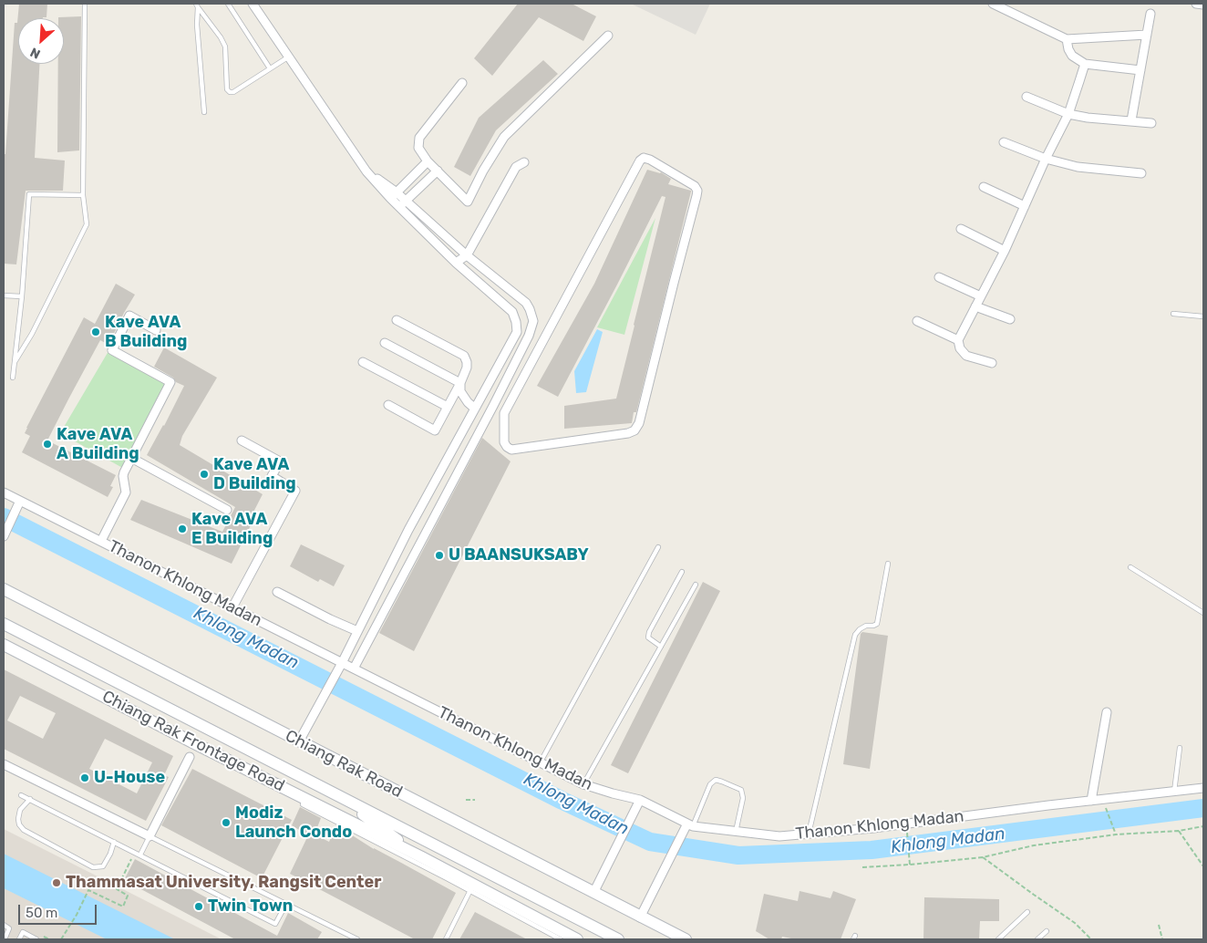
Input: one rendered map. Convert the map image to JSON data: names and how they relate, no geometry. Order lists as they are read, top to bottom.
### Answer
{
  "streets": {
    "main road": ["Chiang Rak Frontage Road", "Chiang Rak Road"],
    "street": ["Thanon Khlong Madan"]
  },
  "water": ["Khlong Madan"],
  "places": [
    "Kave AVA B Building",
    "Kave AVA A Building",
    "Kave AVA D Building",
    "Kave AVA E Building",
    "U BAANSUKSABY",
    "U-House",
    "Modiz Launch Condo",
    "Thammasat University, Rangsit Center",
    "Twin Town"
  ],
  "scale_bar": "50 m",
  "north": "bottom left"
}
